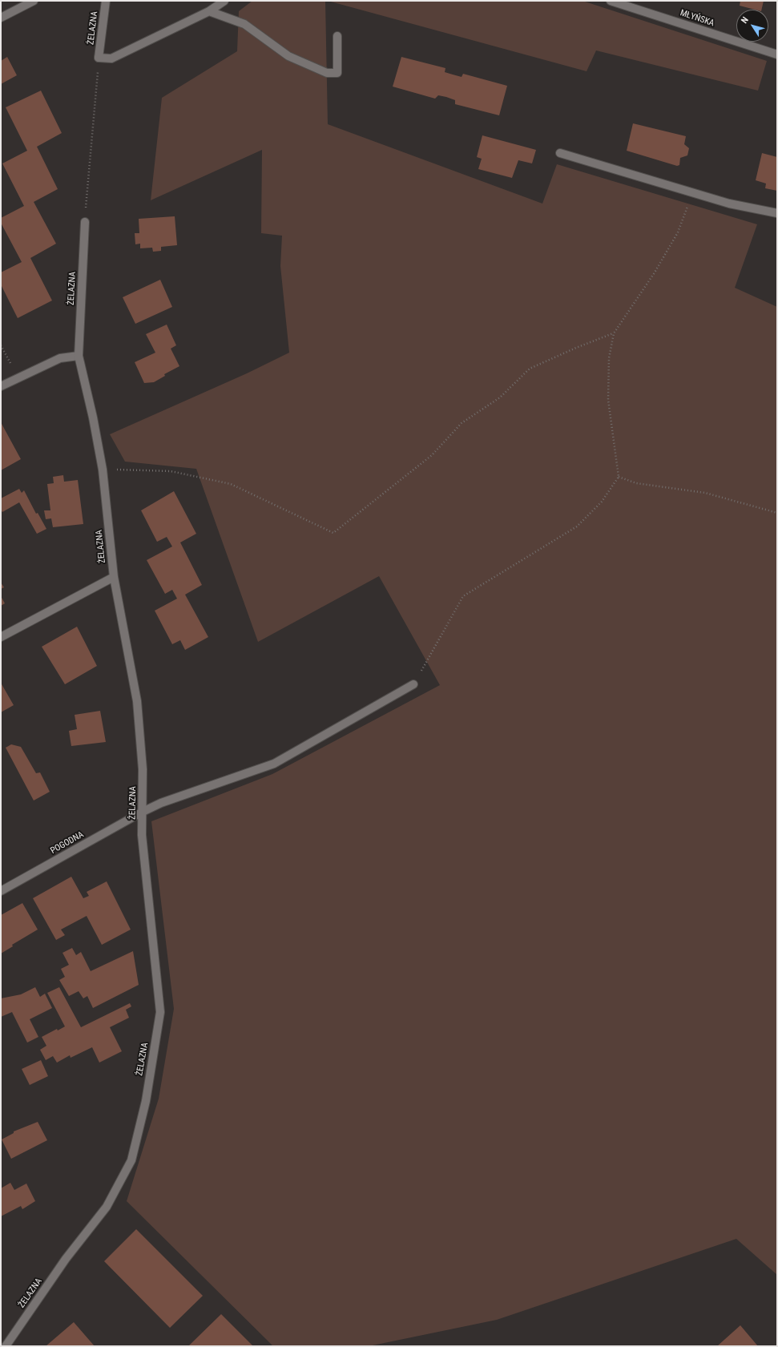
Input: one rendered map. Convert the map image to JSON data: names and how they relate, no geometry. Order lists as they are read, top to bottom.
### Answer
{
  "streets": {
    "street": ["MŁYŃSKA", "ŻELAZNA", "POGODNA"]
  },
  "crossings": [
    ["ŻELAZNA", "POGODNA"]
  ],
  "north": "top left"
}
